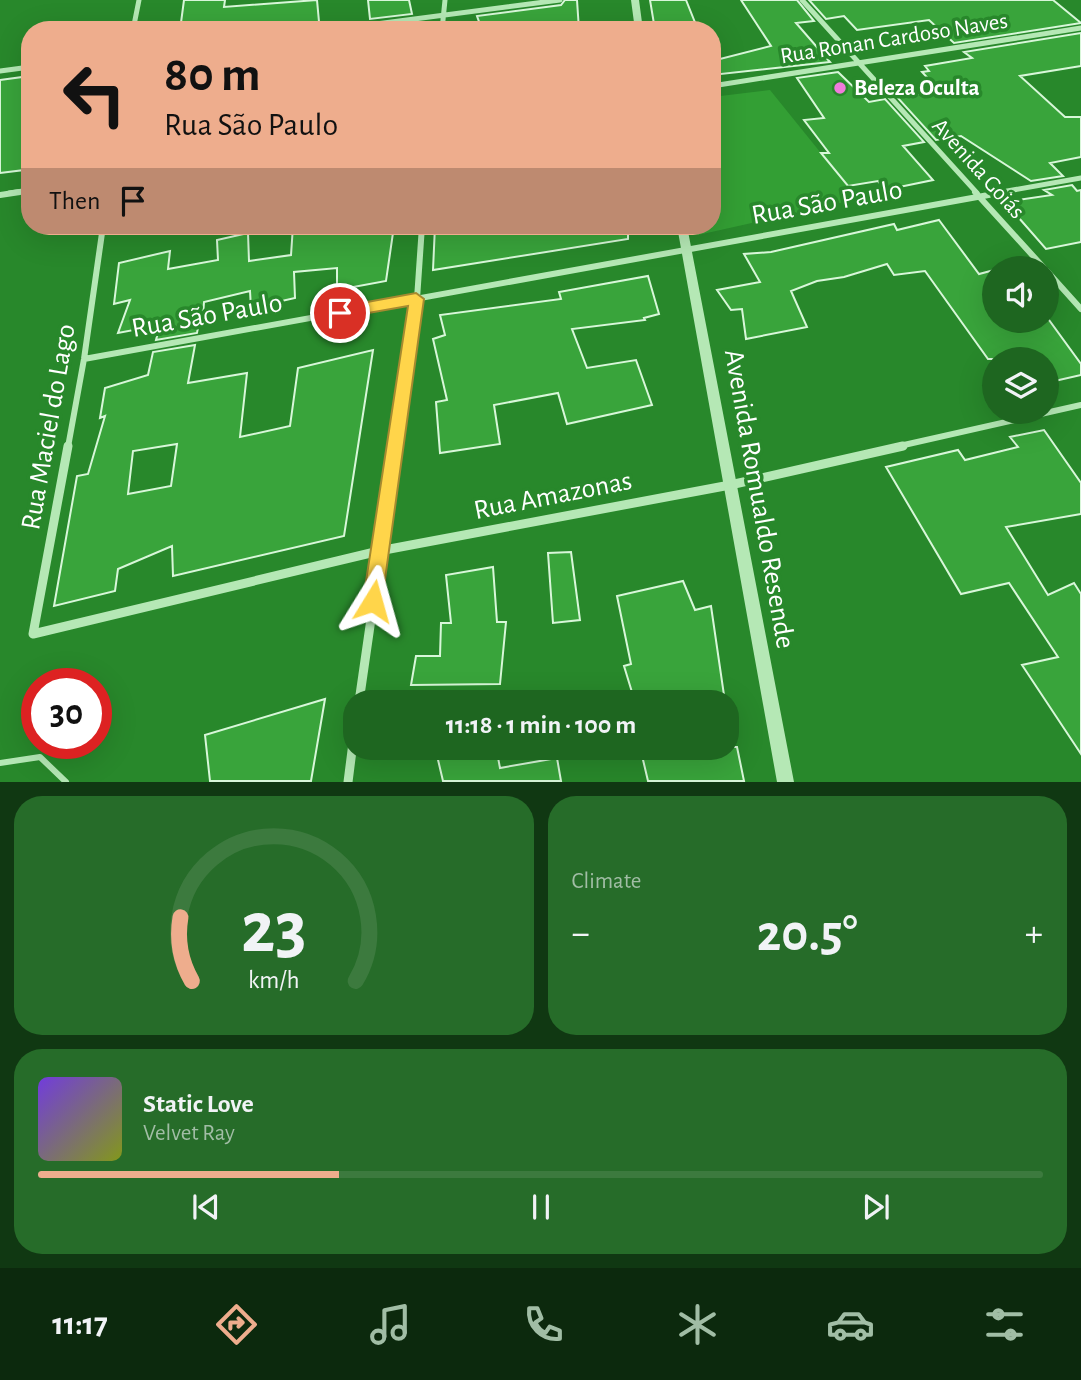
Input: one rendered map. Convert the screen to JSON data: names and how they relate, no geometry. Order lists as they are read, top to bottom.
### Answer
{
  "streets": {
    "street": [
      "Rua Ronan Cardoso Naves",
      "Avenida Goiás",
      "Rua São Paulo",
      "Rua Maciel do Lago",
      "Rua Amazonas",
      "Avenida Romualdo Resende"
    ]
  },
  "crossings": [
    ["Rua Ronan Cardoso Naves", "Avenida Goiás"],
    ["Avenida Goiás", "Rua São Paulo"],
    ["Rua São Paulo", "Rua Maciel do Lago"],
    ["Rua São Paulo", "Avenida Romualdo Resende"],
    ["Rua Maciel do Lago", "Rua Amazonas"],
    ["Rua Amazonas", "Avenida Romualdo Resende"]
  ],
  "places": ["Beleza Oculta"],
  "page": {
    "turn": ["80 m", "Rua São Paulo"],
    "then": "Then",
    "limit": "30",
    "trip": "11:18 · 1 min · 100 m",
    "tile": "Climate",
    "heat": ["−", "20.5°", "+"],
    "song": ["Static Love", "Velvet Ray"],
    "tabs": "11:17",
    "gauge": ["23", "km/h"]
  }
}
